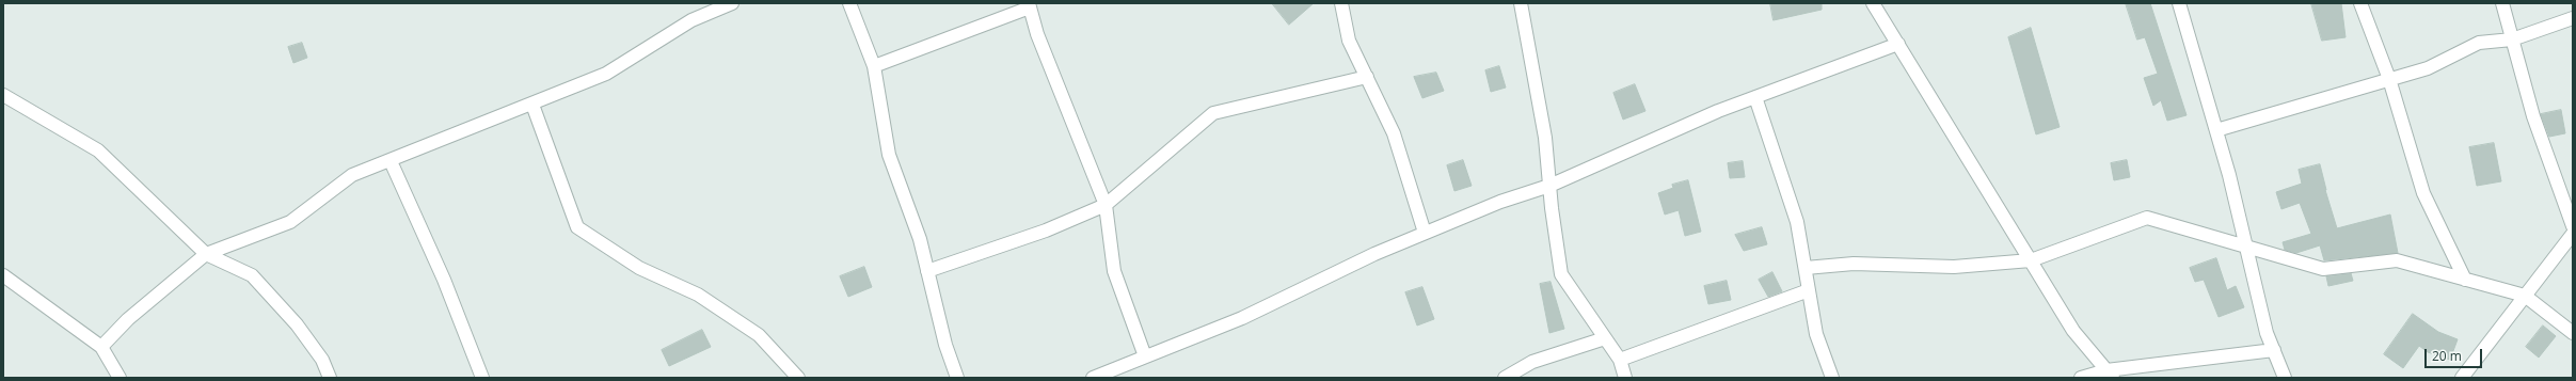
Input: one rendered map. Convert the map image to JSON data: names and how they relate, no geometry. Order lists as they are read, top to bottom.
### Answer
{
  "scale_bar": "20 m"
}
